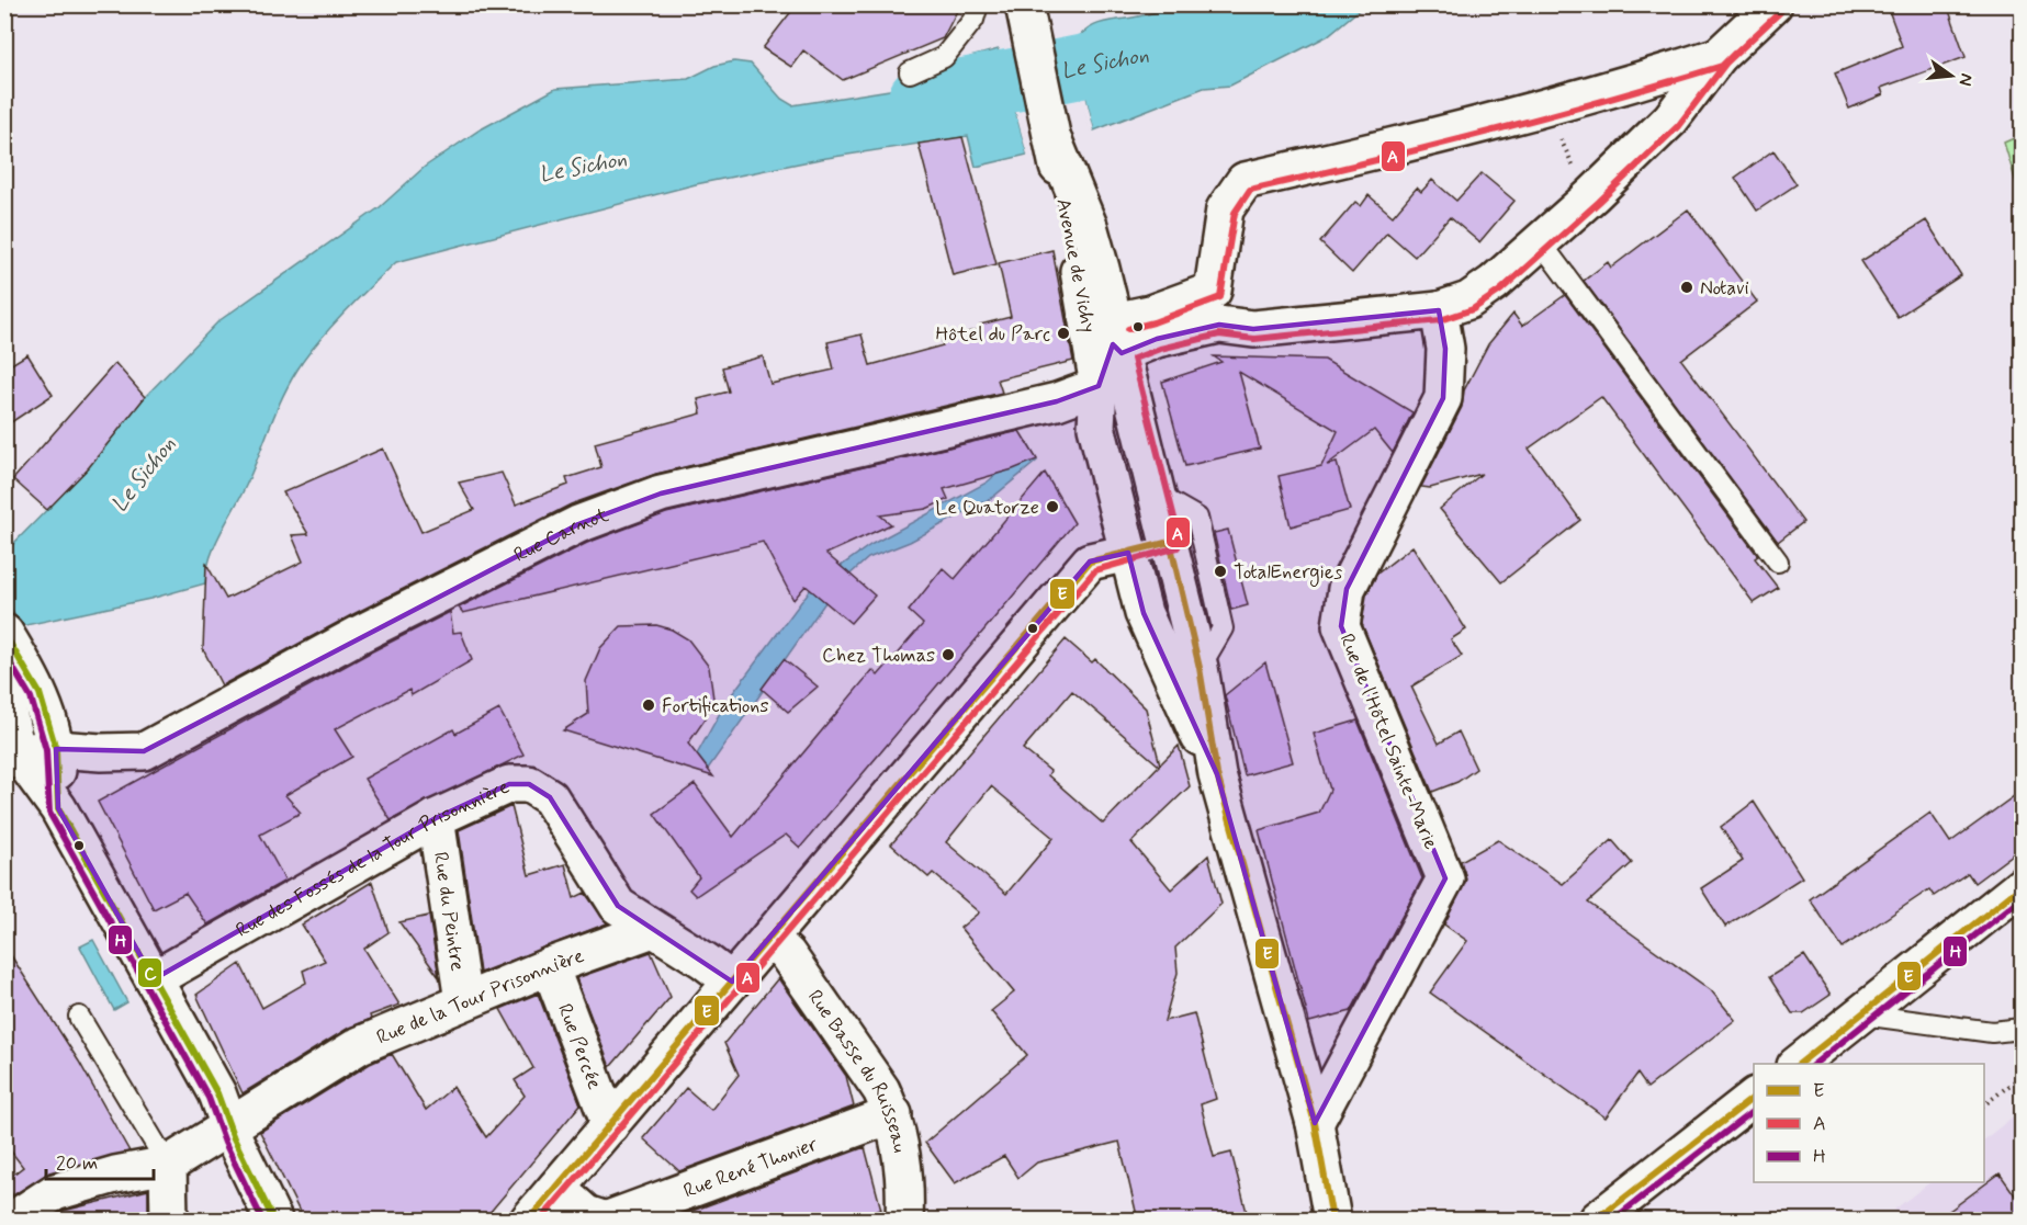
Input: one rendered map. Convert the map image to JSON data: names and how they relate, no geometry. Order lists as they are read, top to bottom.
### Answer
{
  "streets": {
    "street": [
      "Avenue de Vichy",
      "Rue Carnot",
      "Rue de l'Hôtel Sainte-Marie",
      "Rue des Fossés de la Tour Prisonnière",
      "Rue du Peintre",
      "Rue de la Tour Prisonnière",
      "Rue Percée",
      "Rue Basse du Ruisseau",
      "Rue René Thonier"
    ]
  },
  "crossings": [
    ["Avenue de Vichy", "Rue Carnot"],
    ["Rue des Fossés de la Tour Prisonnière", "Rue du Peintre"],
    ["Rue des Fossés de la Tour Prisonnière", "Rue de la Tour Prisonnière"],
    ["Rue du Peintre", "Rue de la Tour Prisonnière"],
    ["Rue de la Tour Prisonnière", "Rue Percée"],
    ["Rue Basse du Ruisseau", "Rue René Thonier"]
  ],
  "water": ["Le Sichon"],
  "places": [
    "Notavi",
    "Hôtel du Parc",
    "Le Quatorze",
    "TotalEnergies",
    "Chez Thomas",
    "Fortifications"
  ],
  "lines": [
    "transit line A",
    "transit line E",
    "transit line C",
    "transit line H"
  ],
  "legend": ["E", "A", "H"],
  "scale_bar": "20 m",
  "north": "right"
}
